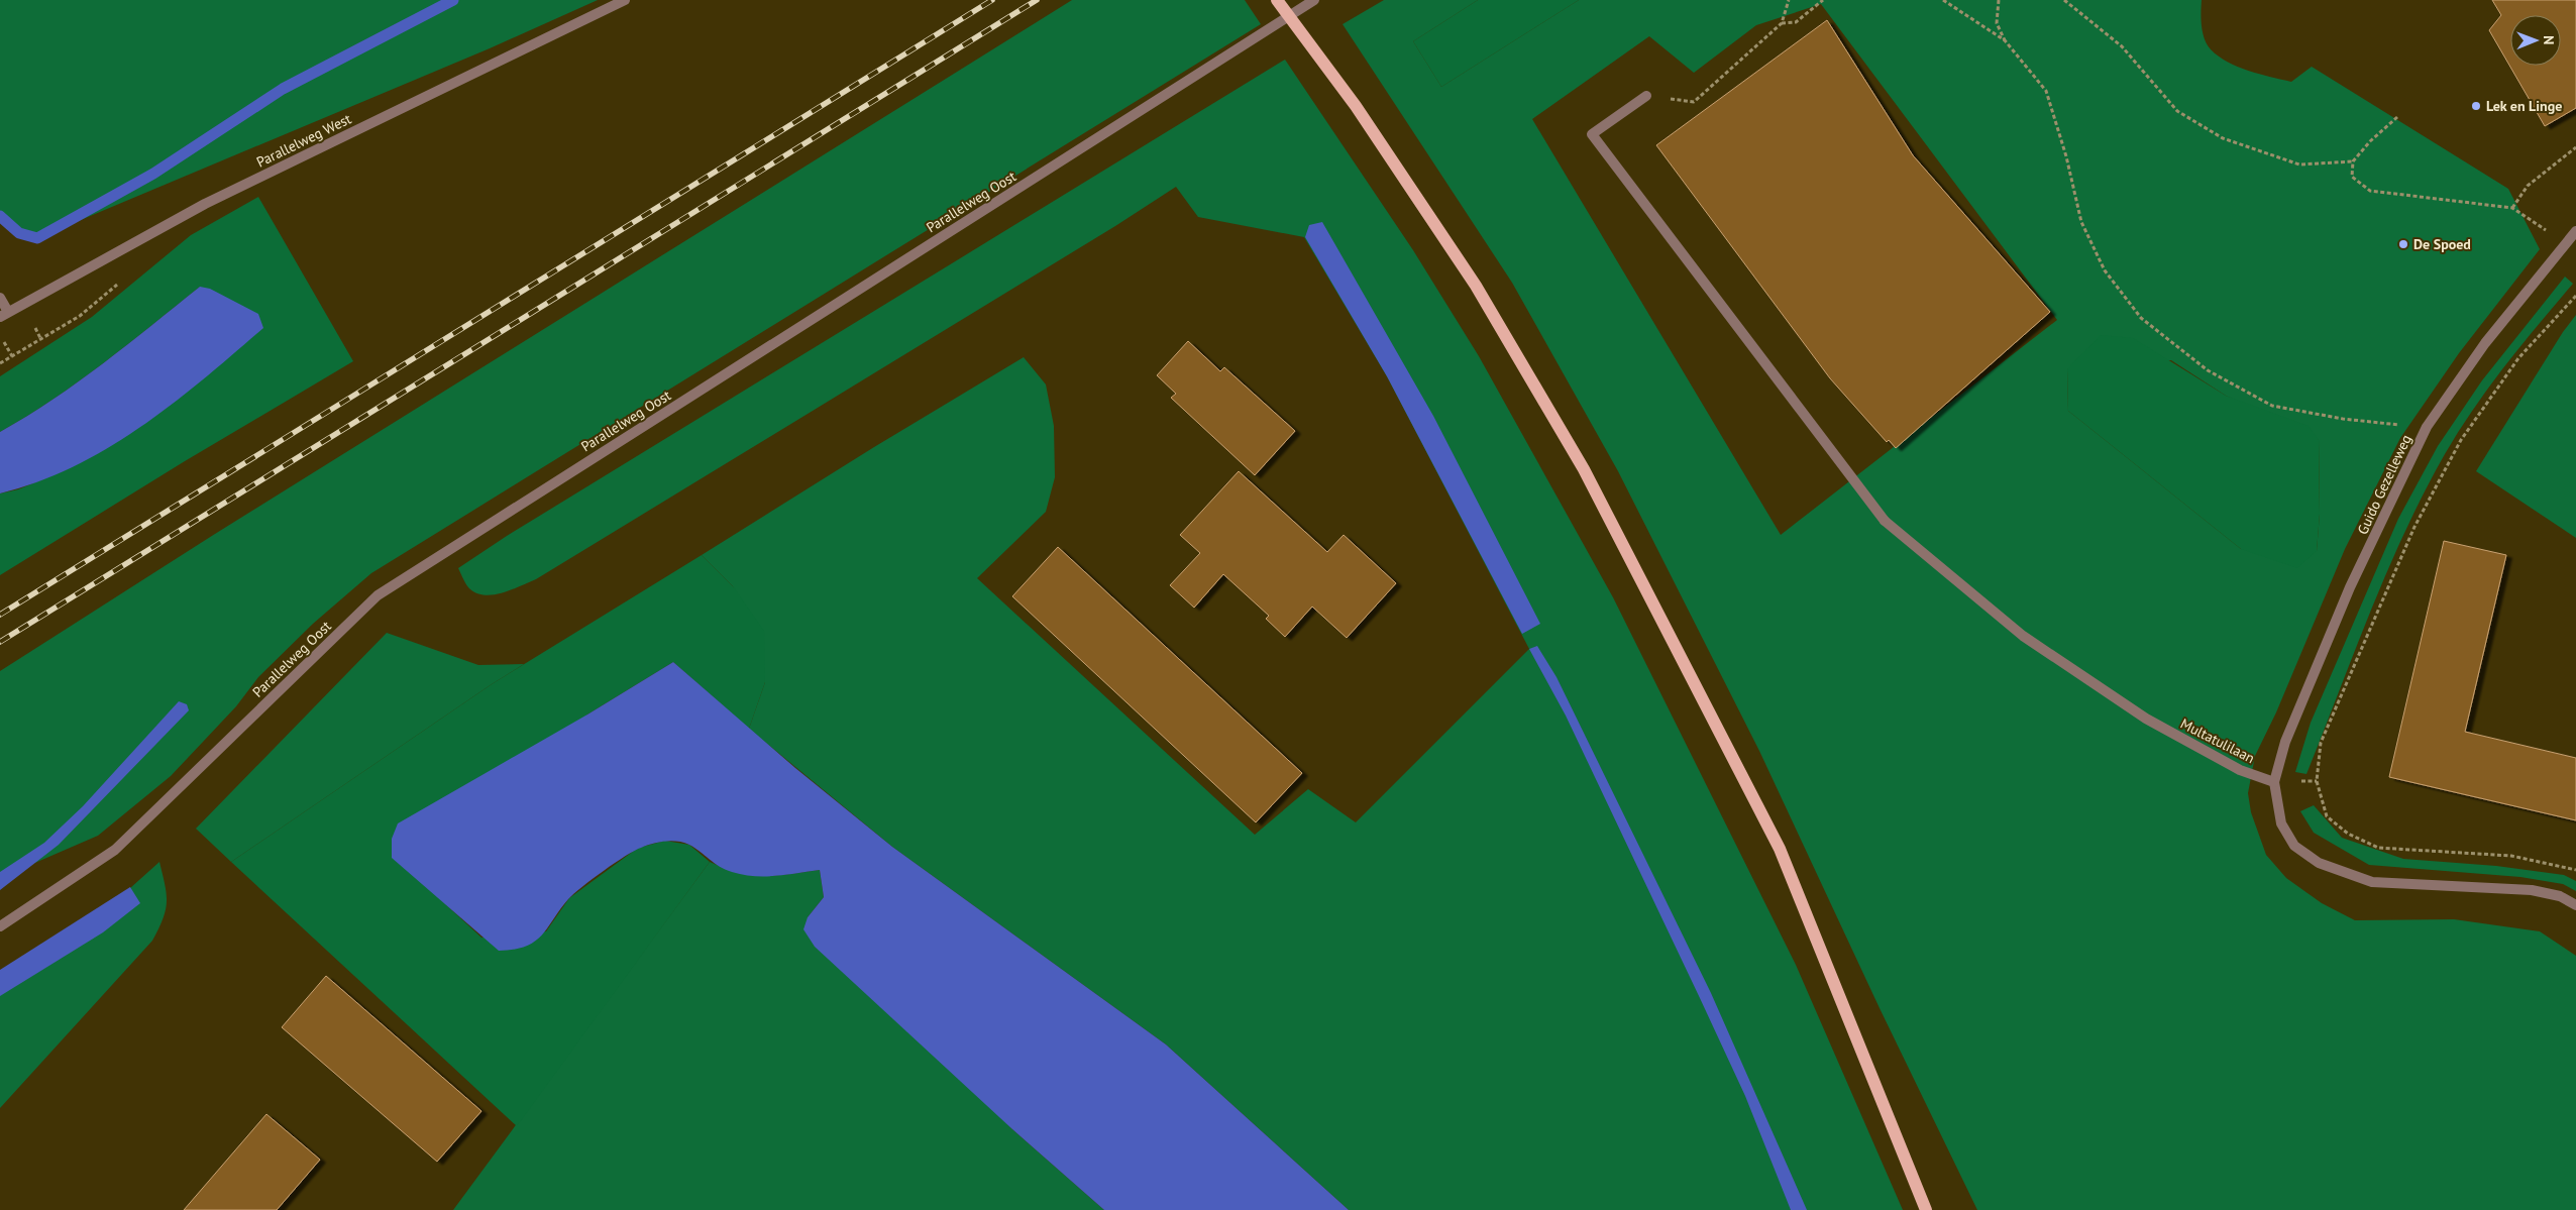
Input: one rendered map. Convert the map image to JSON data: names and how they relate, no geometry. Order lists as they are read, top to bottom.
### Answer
{
  "streets": {
    "street": [
      "Parallelweg West",
      "Parallelweg Oost",
      "Guido Gezelleweg",
      "Multatulilaan"
    ]
  },
  "crossings": [
    ["Guido Gezelleweg", "Multatulilaan"]
  ],
  "places": ["Lek en Linge", "De Spoed"],
  "north": "right"
}
